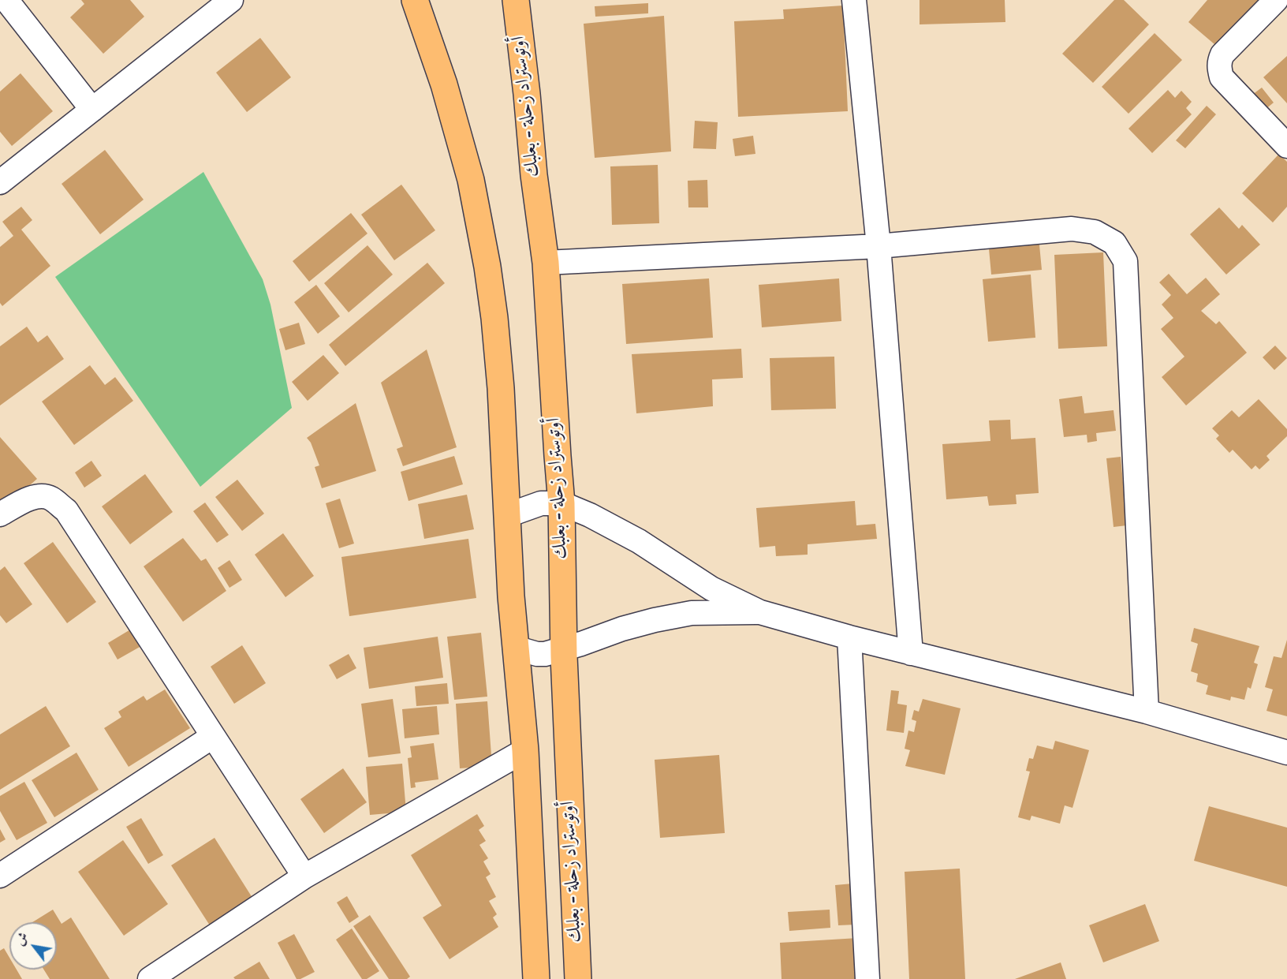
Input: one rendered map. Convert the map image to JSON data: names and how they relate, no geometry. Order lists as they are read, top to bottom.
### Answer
{
  "streets": {
    "highway": ["أوتوستراد زحلة - بعلبك"]
  },
  "north": "top left"
}
